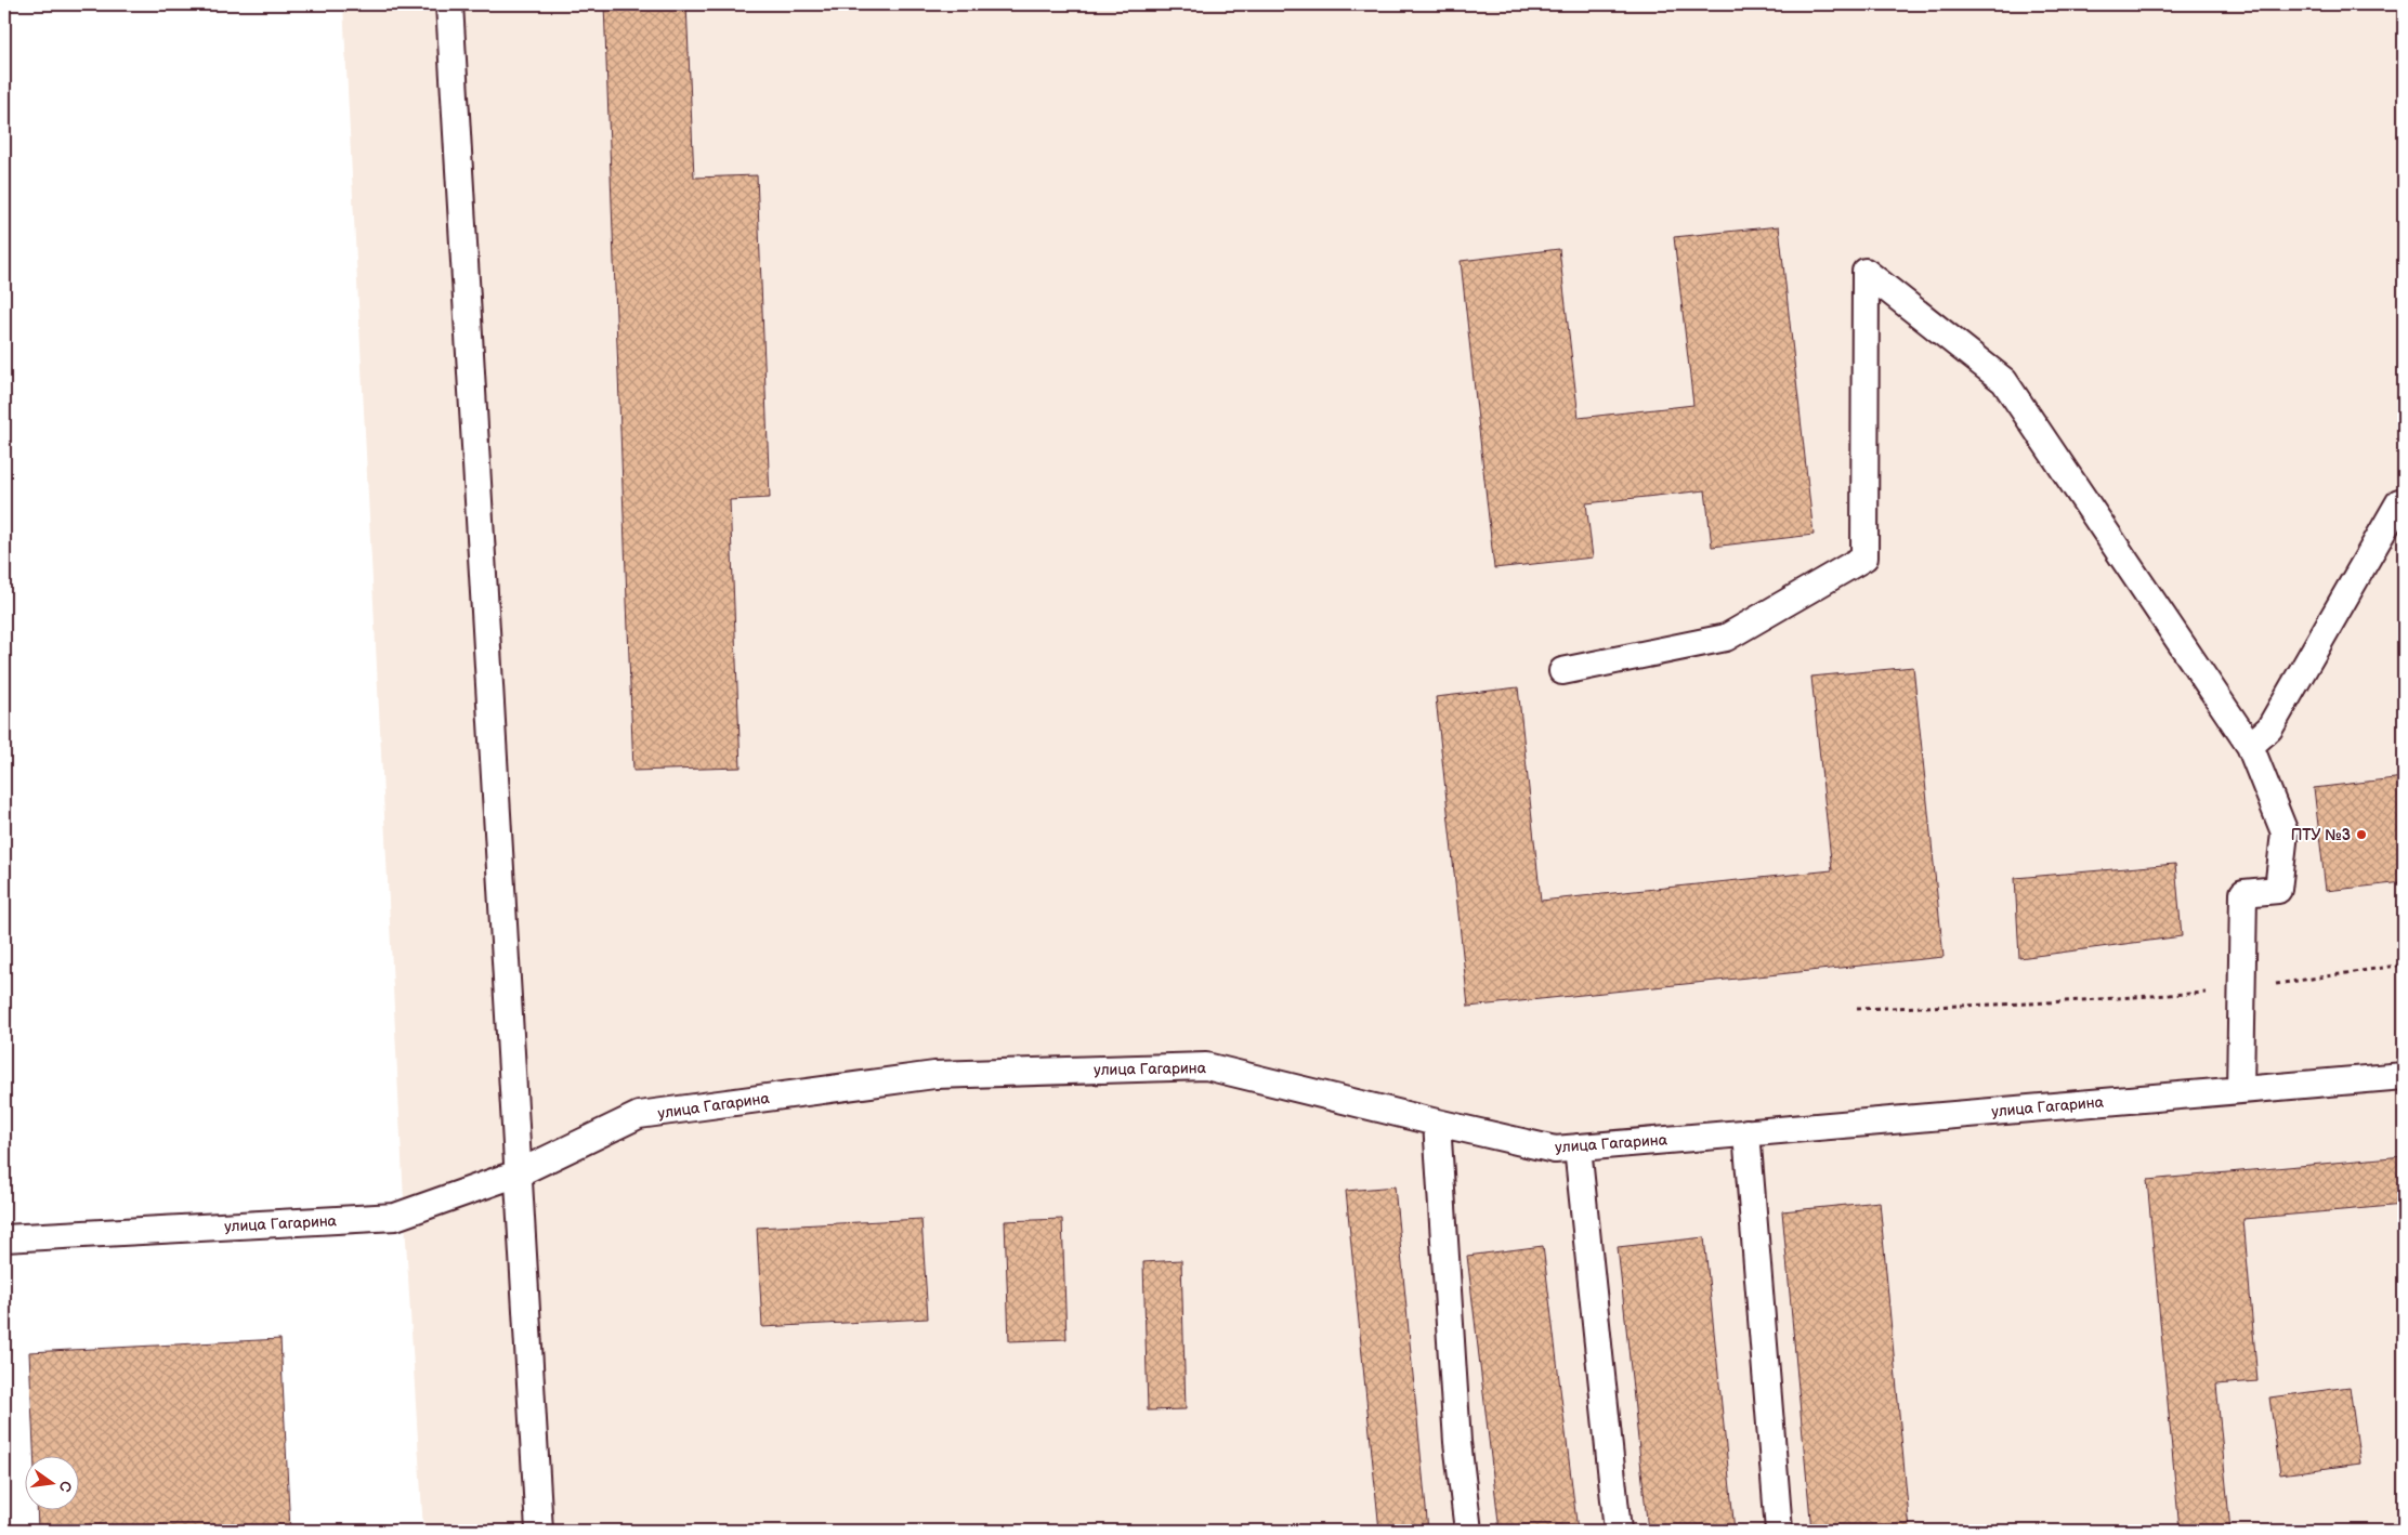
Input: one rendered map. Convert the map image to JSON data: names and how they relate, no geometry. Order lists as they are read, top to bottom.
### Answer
{
  "streets": {
    "lane": ["улица Гагарина"]
  },
  "places": ["ПТУ №3"],
  "north": "right"
}
